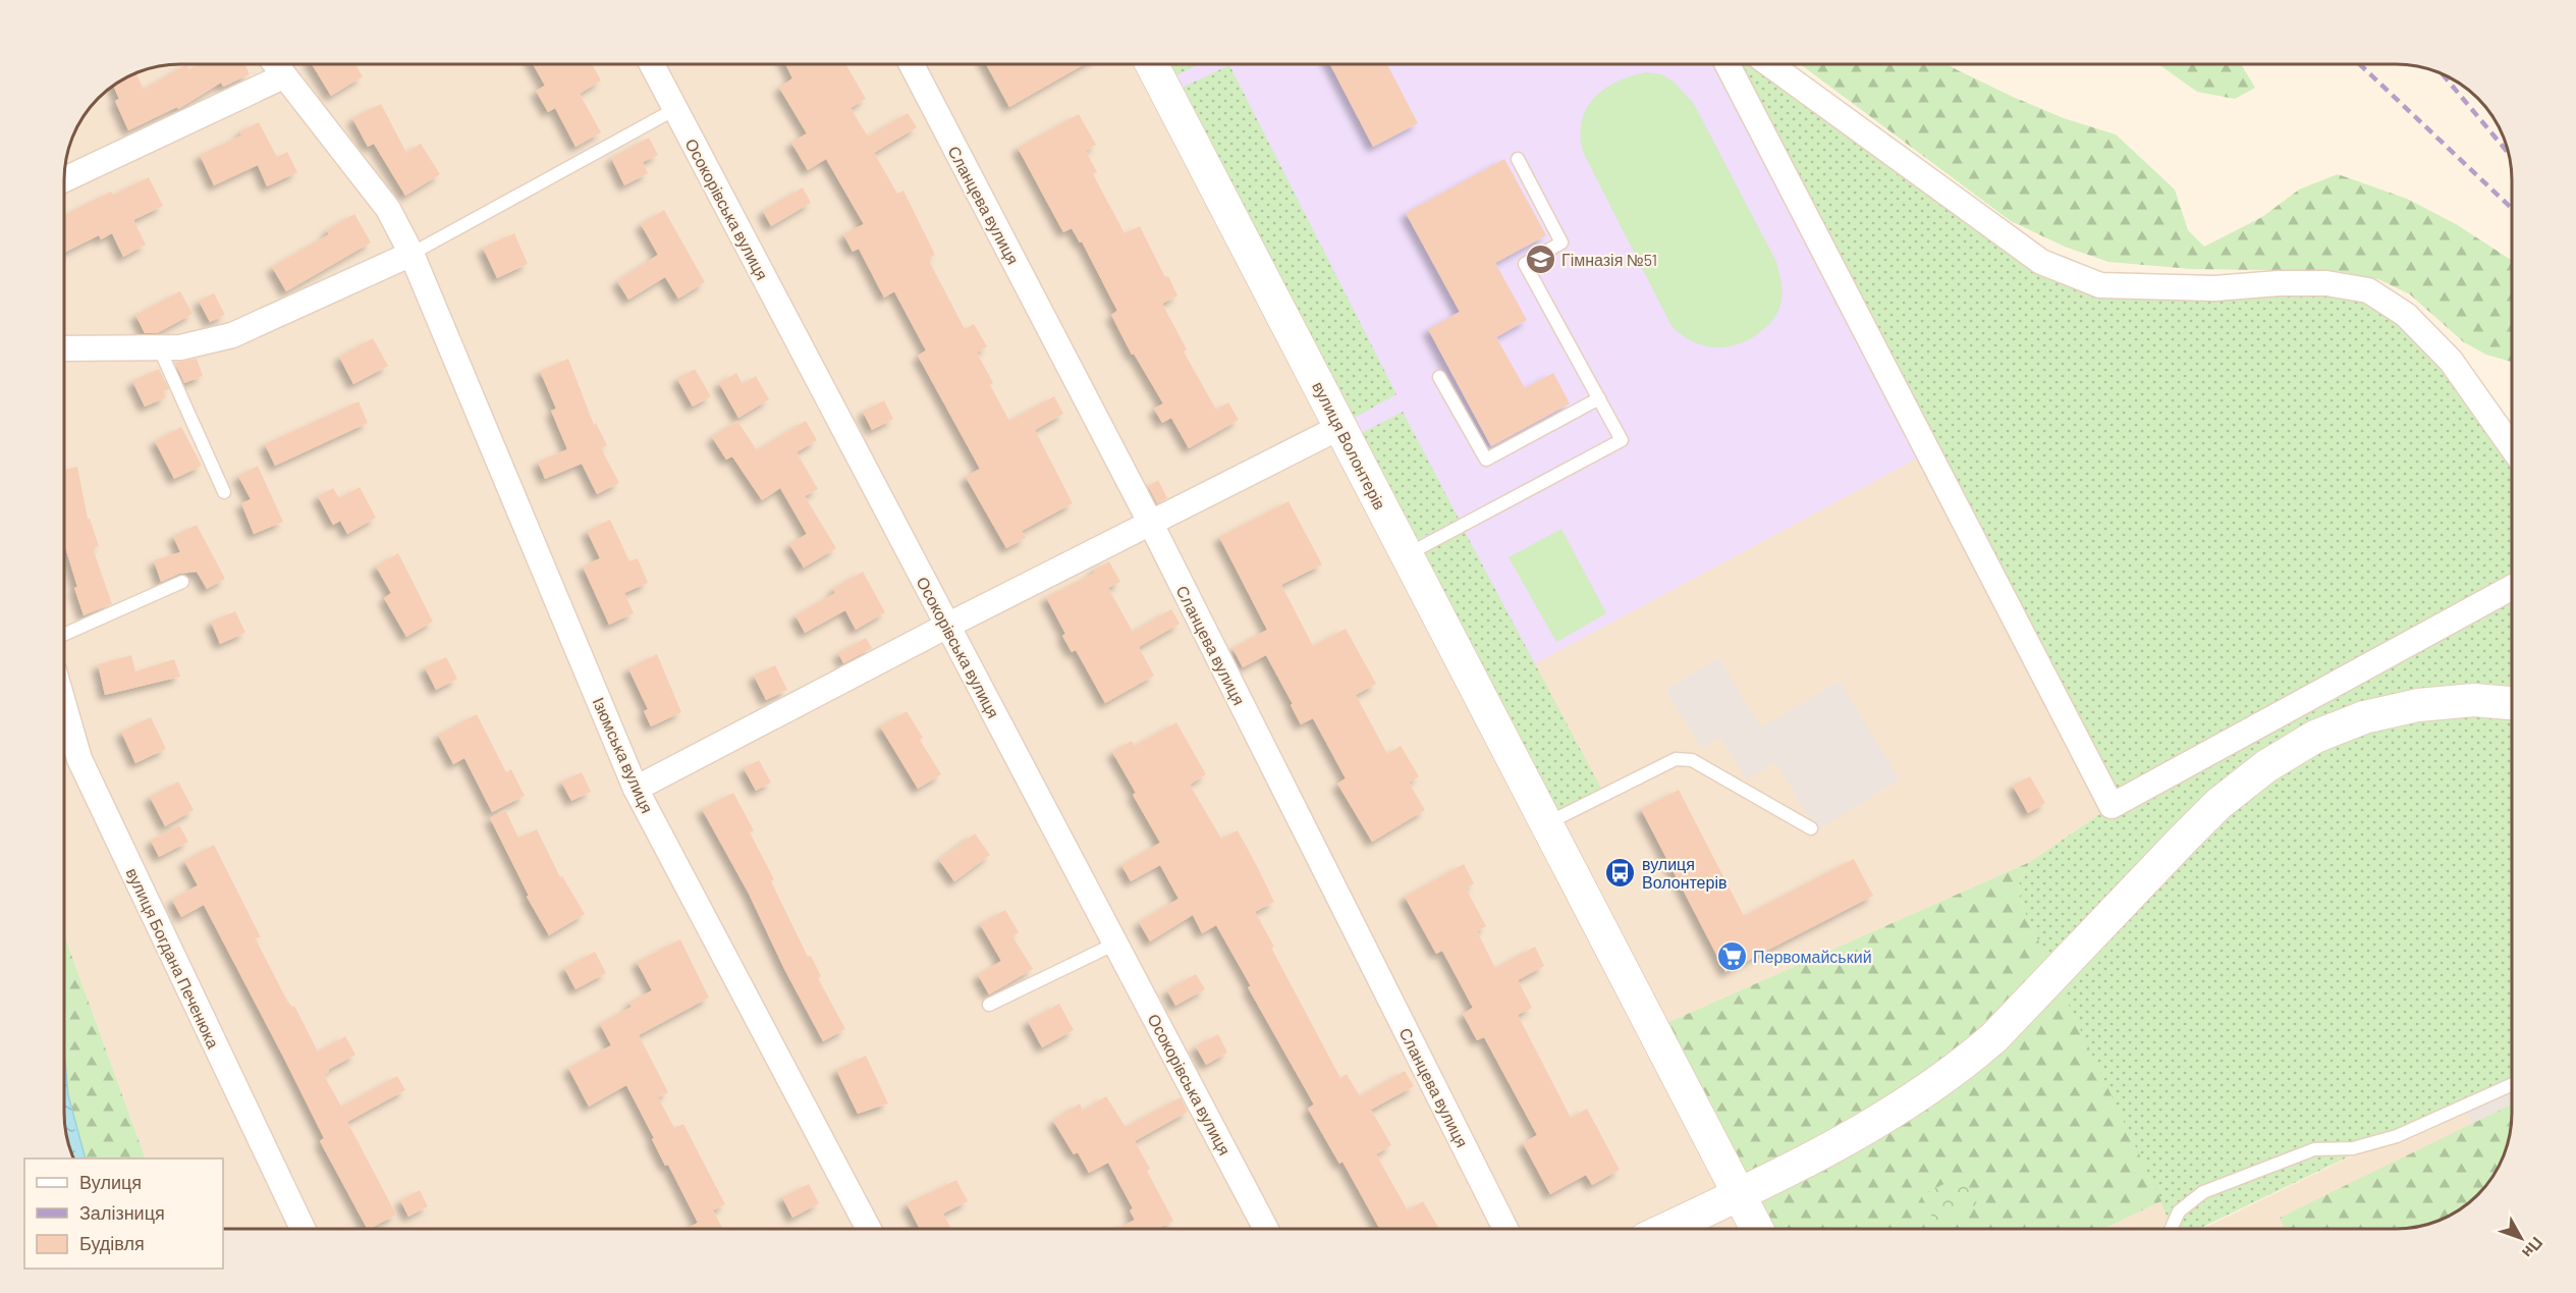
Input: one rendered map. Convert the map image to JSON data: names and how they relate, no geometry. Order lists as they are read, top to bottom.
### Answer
{
  "streets": {
    "street": [
      "Сланцева вулиця",
      "Осокорівська вулиця",
      "вулиця Волонтерів",
      "Ізюмська вулиця",
      "вулиця Богдана Печенюка"
    ]
  },
  "places": {
    "school or university": ["Гімназія №51"],
    "bus stop": ["вулиця Волонтерів"],
    "supermarket": ["Первомайський"]
  },
  "legend": ["Вулиця", "Залізниця", "Будівля"],
  "north": "bottom right"
}
